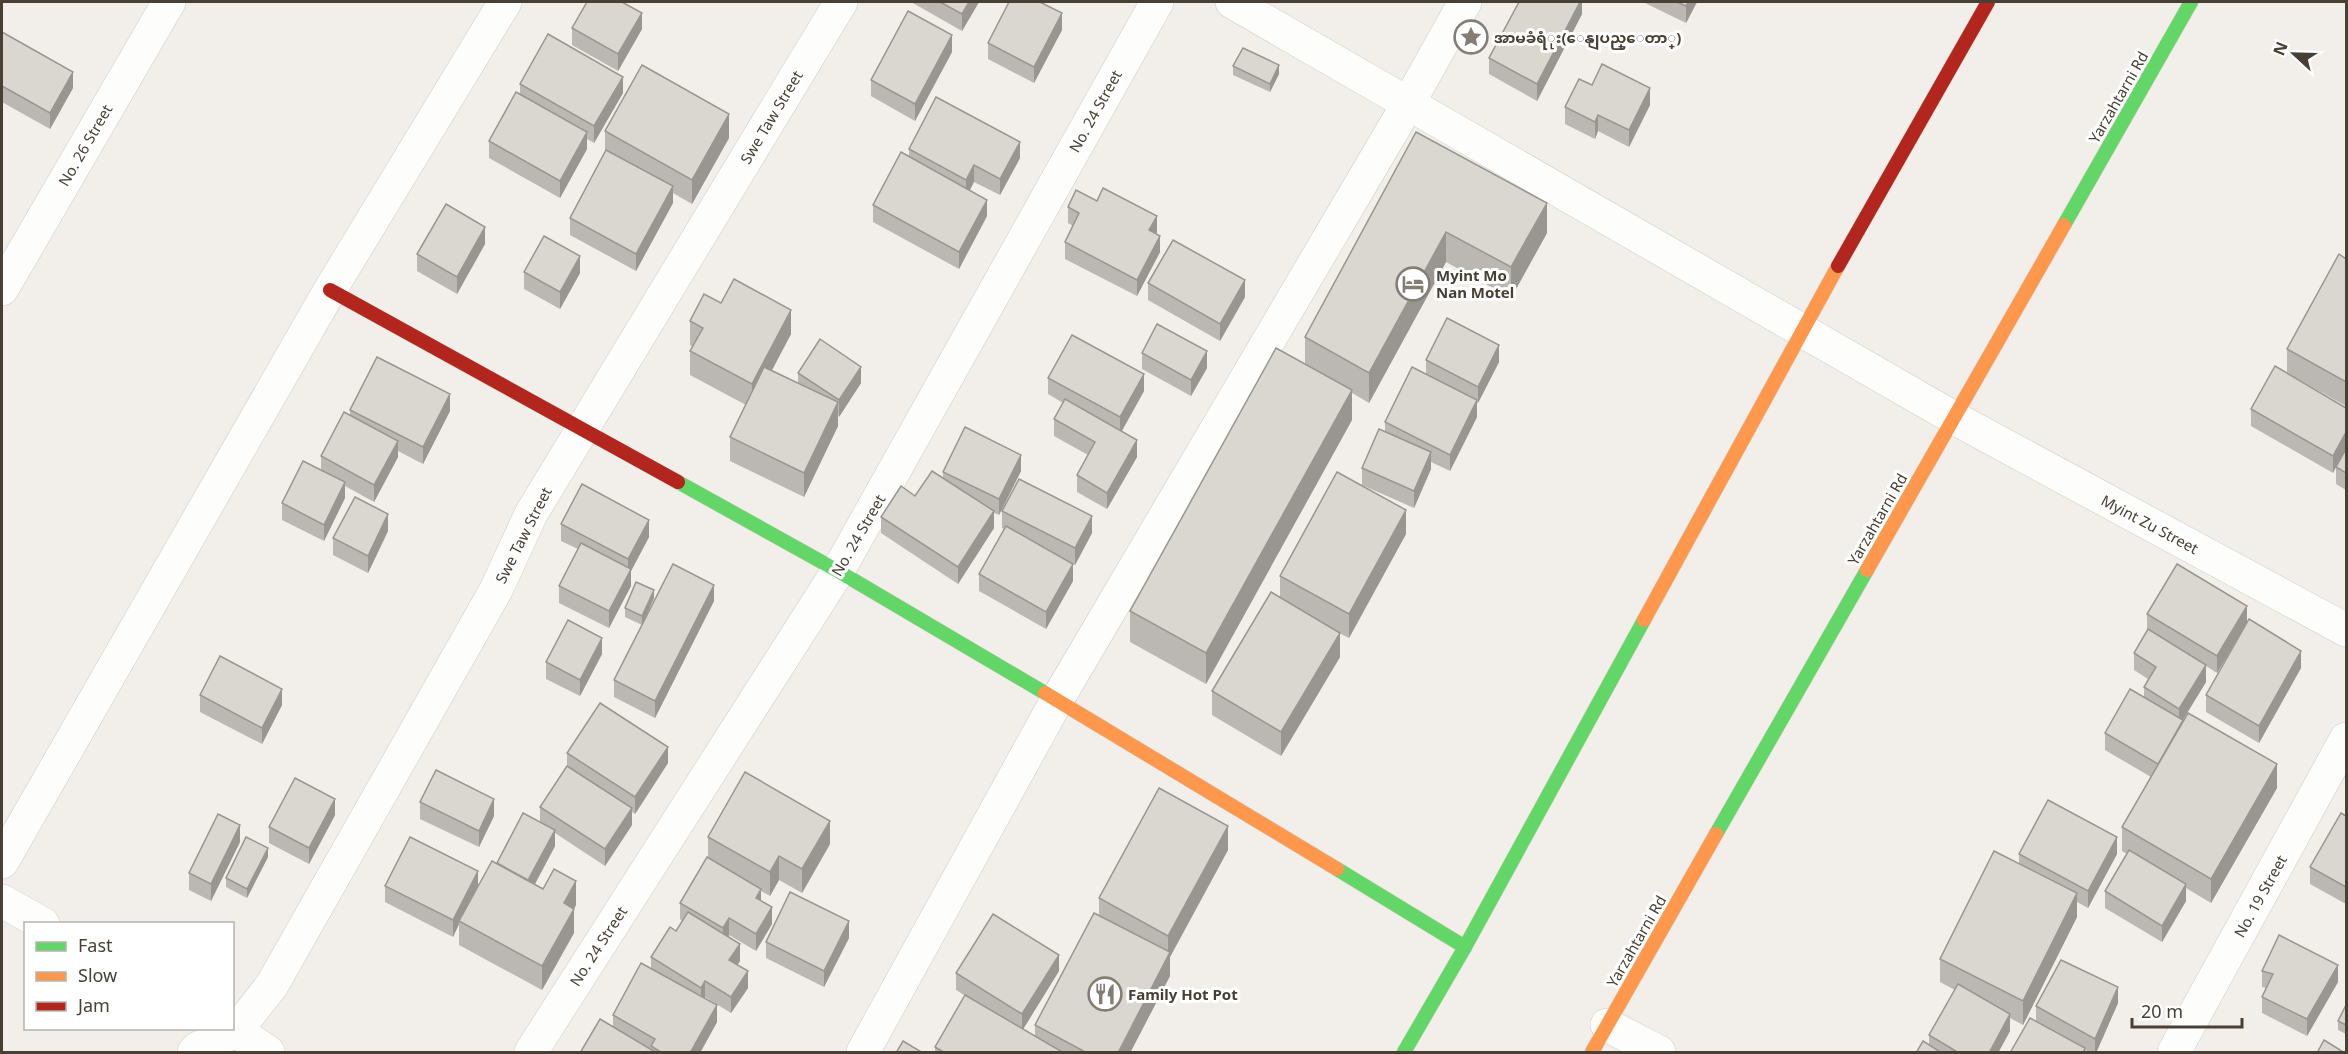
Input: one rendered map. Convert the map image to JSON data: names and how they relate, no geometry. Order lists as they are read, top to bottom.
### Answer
{
  "streets": {
    "main road": ["Yarzahtarni Rd"],
    "street": [
      "No. 24 Street",
      "Swe Taw Street",
      "No. 26 Street",
      "Myint Zu Street",
      "No. 19 Street"
    ]
  },
  "crossings": [
    ["Yarzahtarni Rd", "Myint Zu Street"]
  ],
  "places": {
    "place": ["အာမခံရံုး(ေနျပည္ေတာ္)"],
    "hotel": ["Myint Mo Nan Motel"],
    "restaurant": ["Family Hot Pot"]
  },
  "legend": ["Fast", "Slow", "Jam"],
  "scale_bar": "20 m",
  "north": "left"
}
